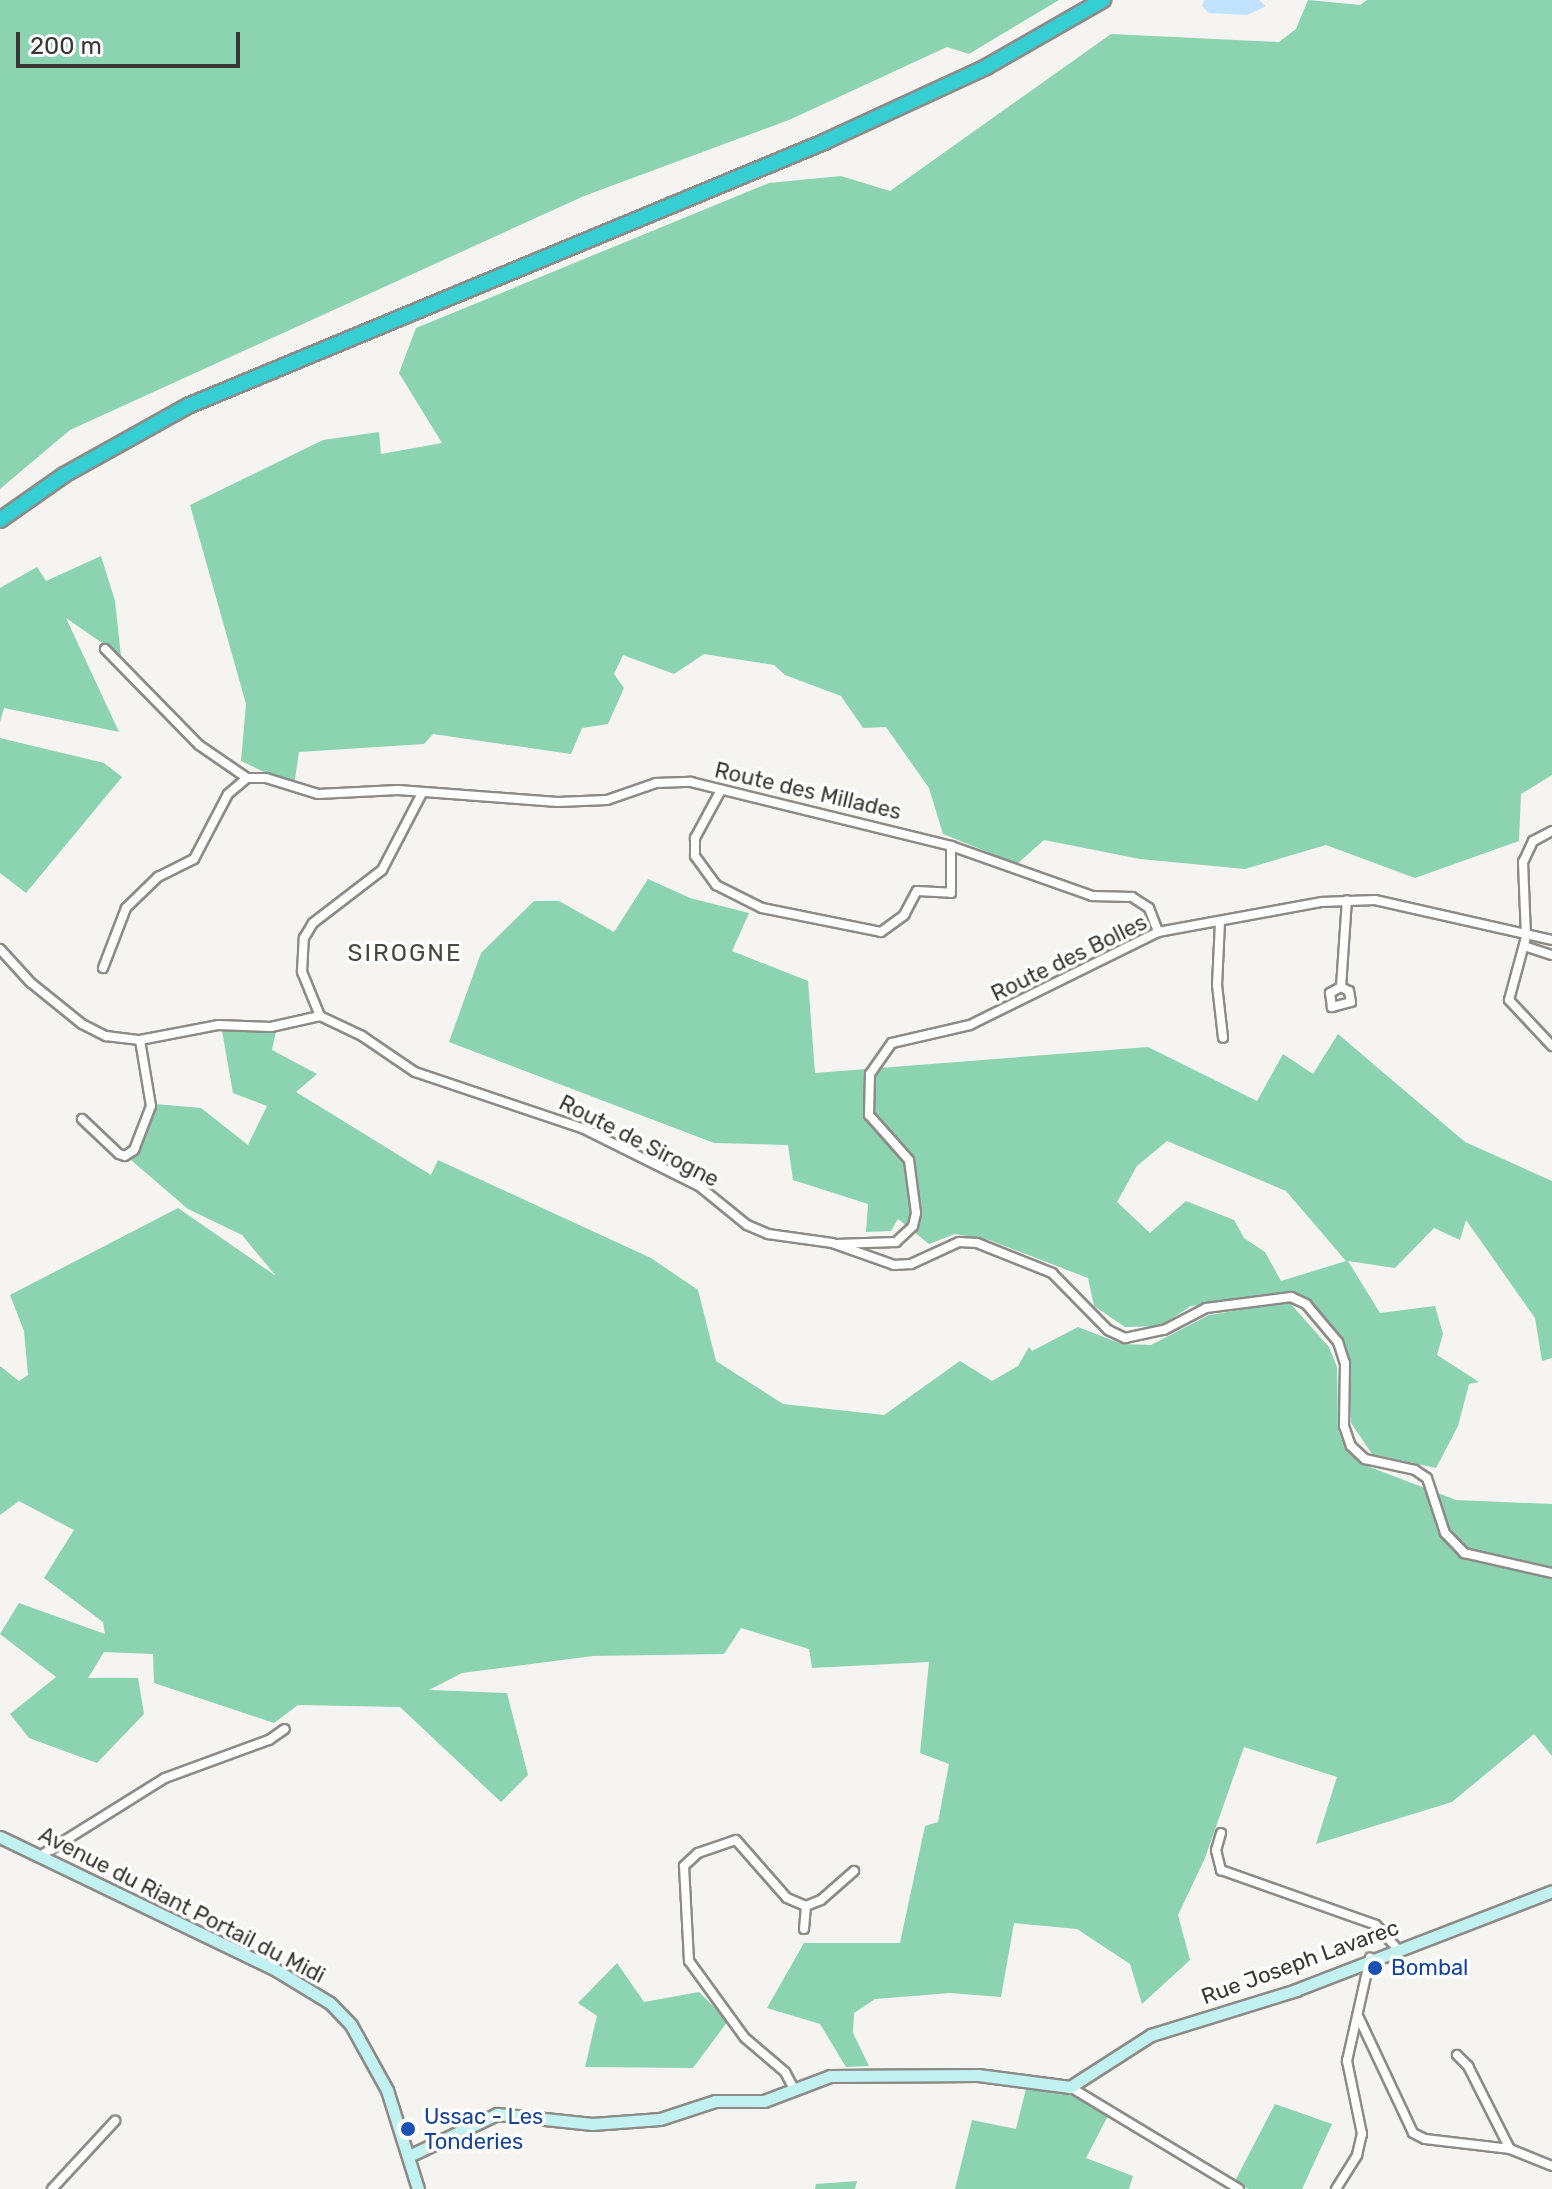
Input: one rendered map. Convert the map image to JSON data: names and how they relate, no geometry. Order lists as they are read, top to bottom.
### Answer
{
  "streets": {
    "street": [
      "Route des Millades",
      "Route des Bolles",
      "Route de Sirogne",
      "Avenue du Riant Portail du Midi",
      "Rue Joseph Lavarec"
    ]
  },
  "crossings": [
    ["Route des Millades", "Route des Bolles"],
    ["Route des Bolles", "Route de Sirogne"]
  ],
  "districts": ["SIROGNE"],
  "places": ["Bombal", "Ussac - Les Tonderies"],
  "scale_bar": "200 m"
}
